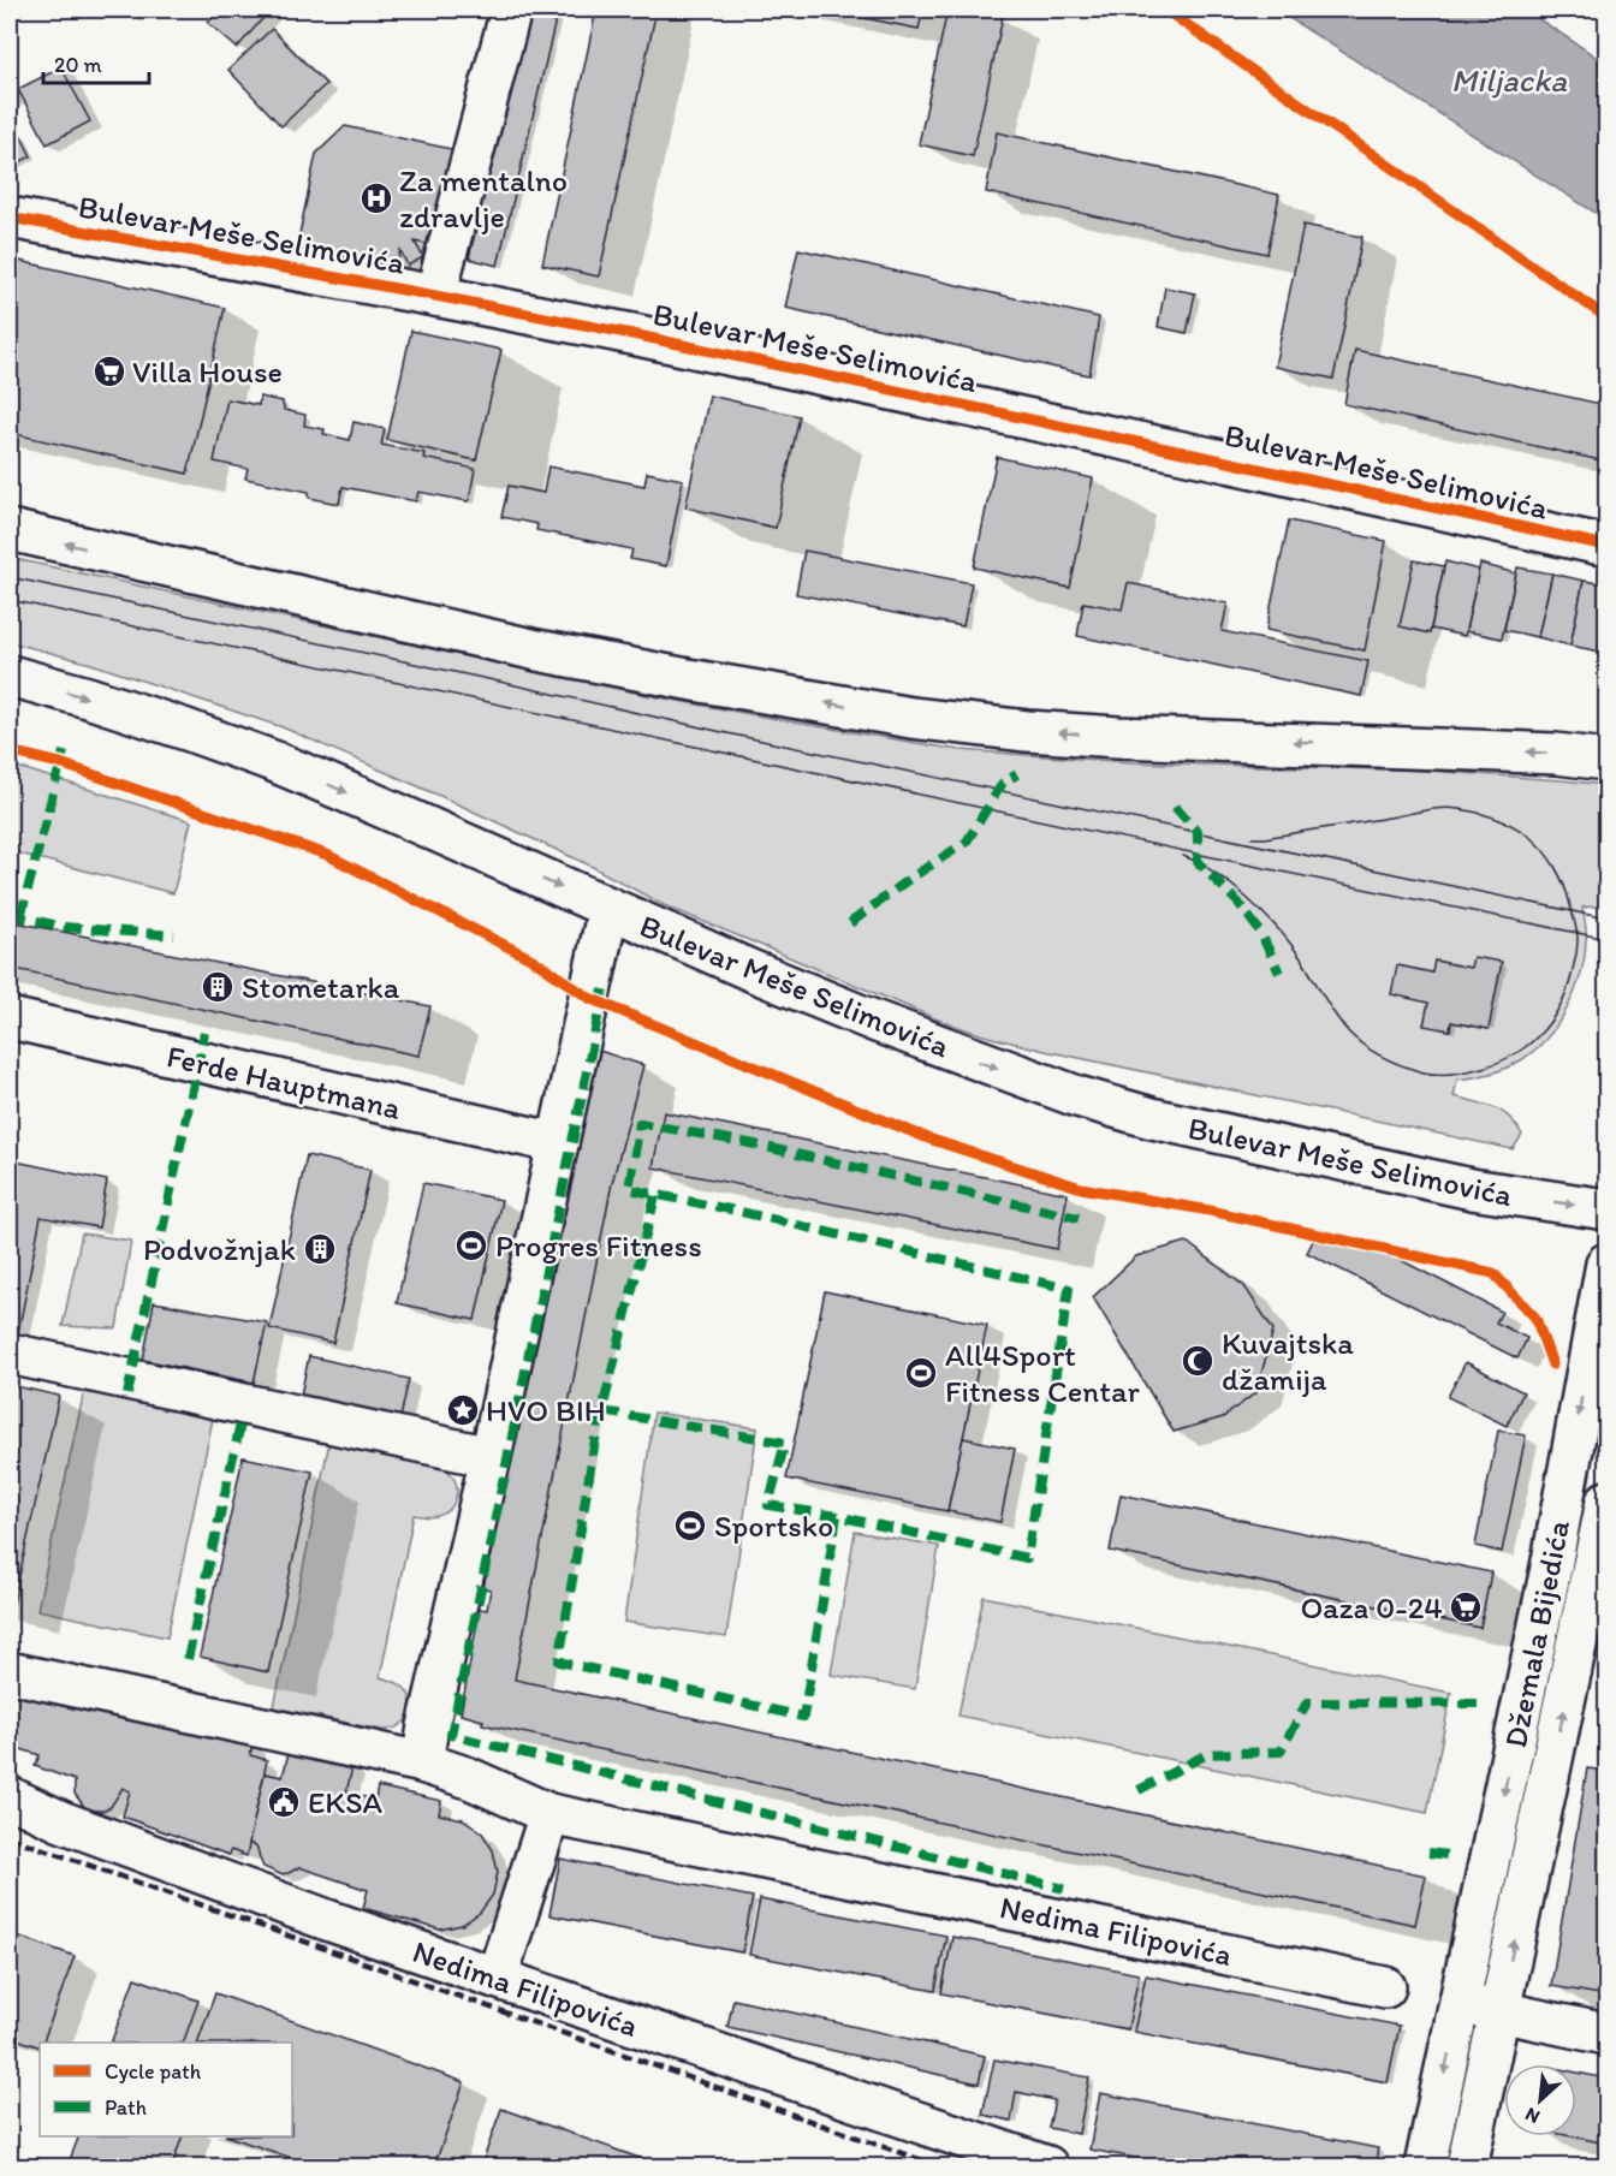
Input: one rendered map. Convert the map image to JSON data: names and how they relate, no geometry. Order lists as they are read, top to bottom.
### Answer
{
  "streets": {
    "street": [
      "Bulevar Meše Selimovića",
      "Ferde Hauptmana",
      "Džemala Bijedića",
      "Nedima Filipovića"
    ]
  },
  "water": ["Miljacka"],
  "places": {
    "hospital": ["Za mentalno zdravlje"],
    "supermarket": ["Villa House", "Oaza 0-24"],
    "building": ["Stometarka", "Podvožnjak"],
    "sports": ["Progres Fitness", "All4Sport Fitness Centar", "Sportsko"],
    "mosque": ["Kuvajtska džamija"],
    "place": ["HVO BIH"],
    "public building": ["EKSA"]
  },
  "legend": ["Cycle path", "Path"],
  "scale_bar": "20 m",
  "north": "bottom left"
}
